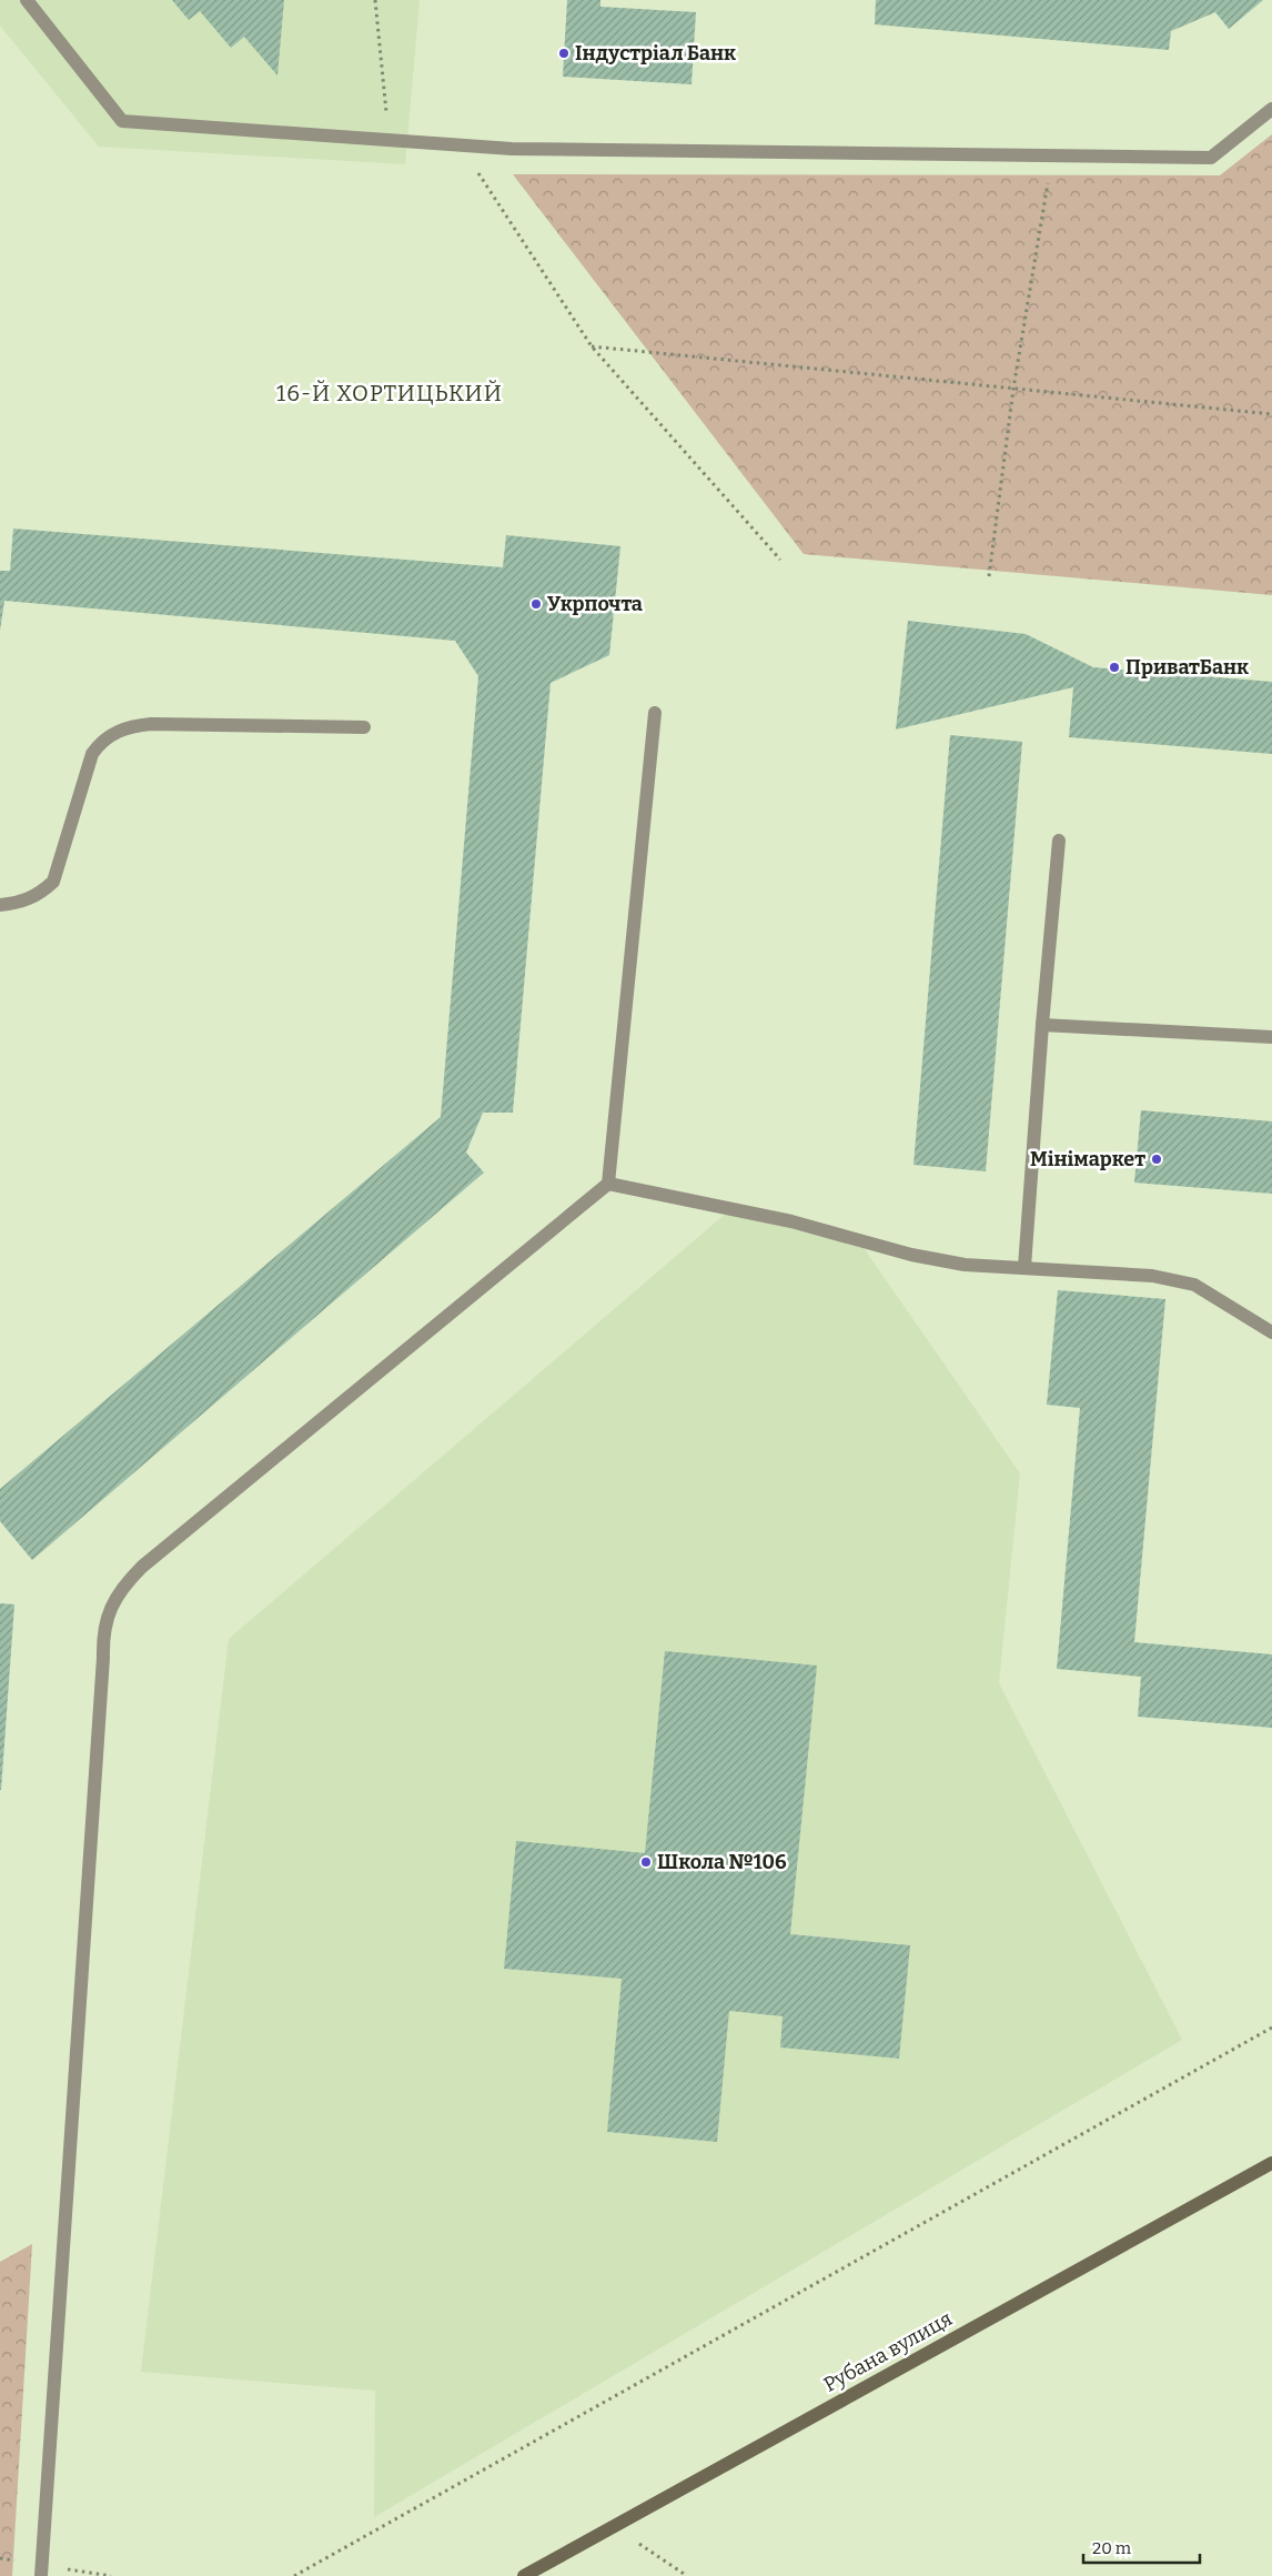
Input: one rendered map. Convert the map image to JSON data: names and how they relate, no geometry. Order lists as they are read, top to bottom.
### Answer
{
  "streets": {
    "street": ["Рубана вулиця"]
  },
  "districts": ["16-Й ХОРТИЦЬКИЙ"],
  "places": [
    "Iндустрiал Банк",
    "Укрпочта",
    "ПриватБанк",
    "Мiнiмаркет",
    "Школа №106"
  ],
  "scale_bar": "20 m"
}
